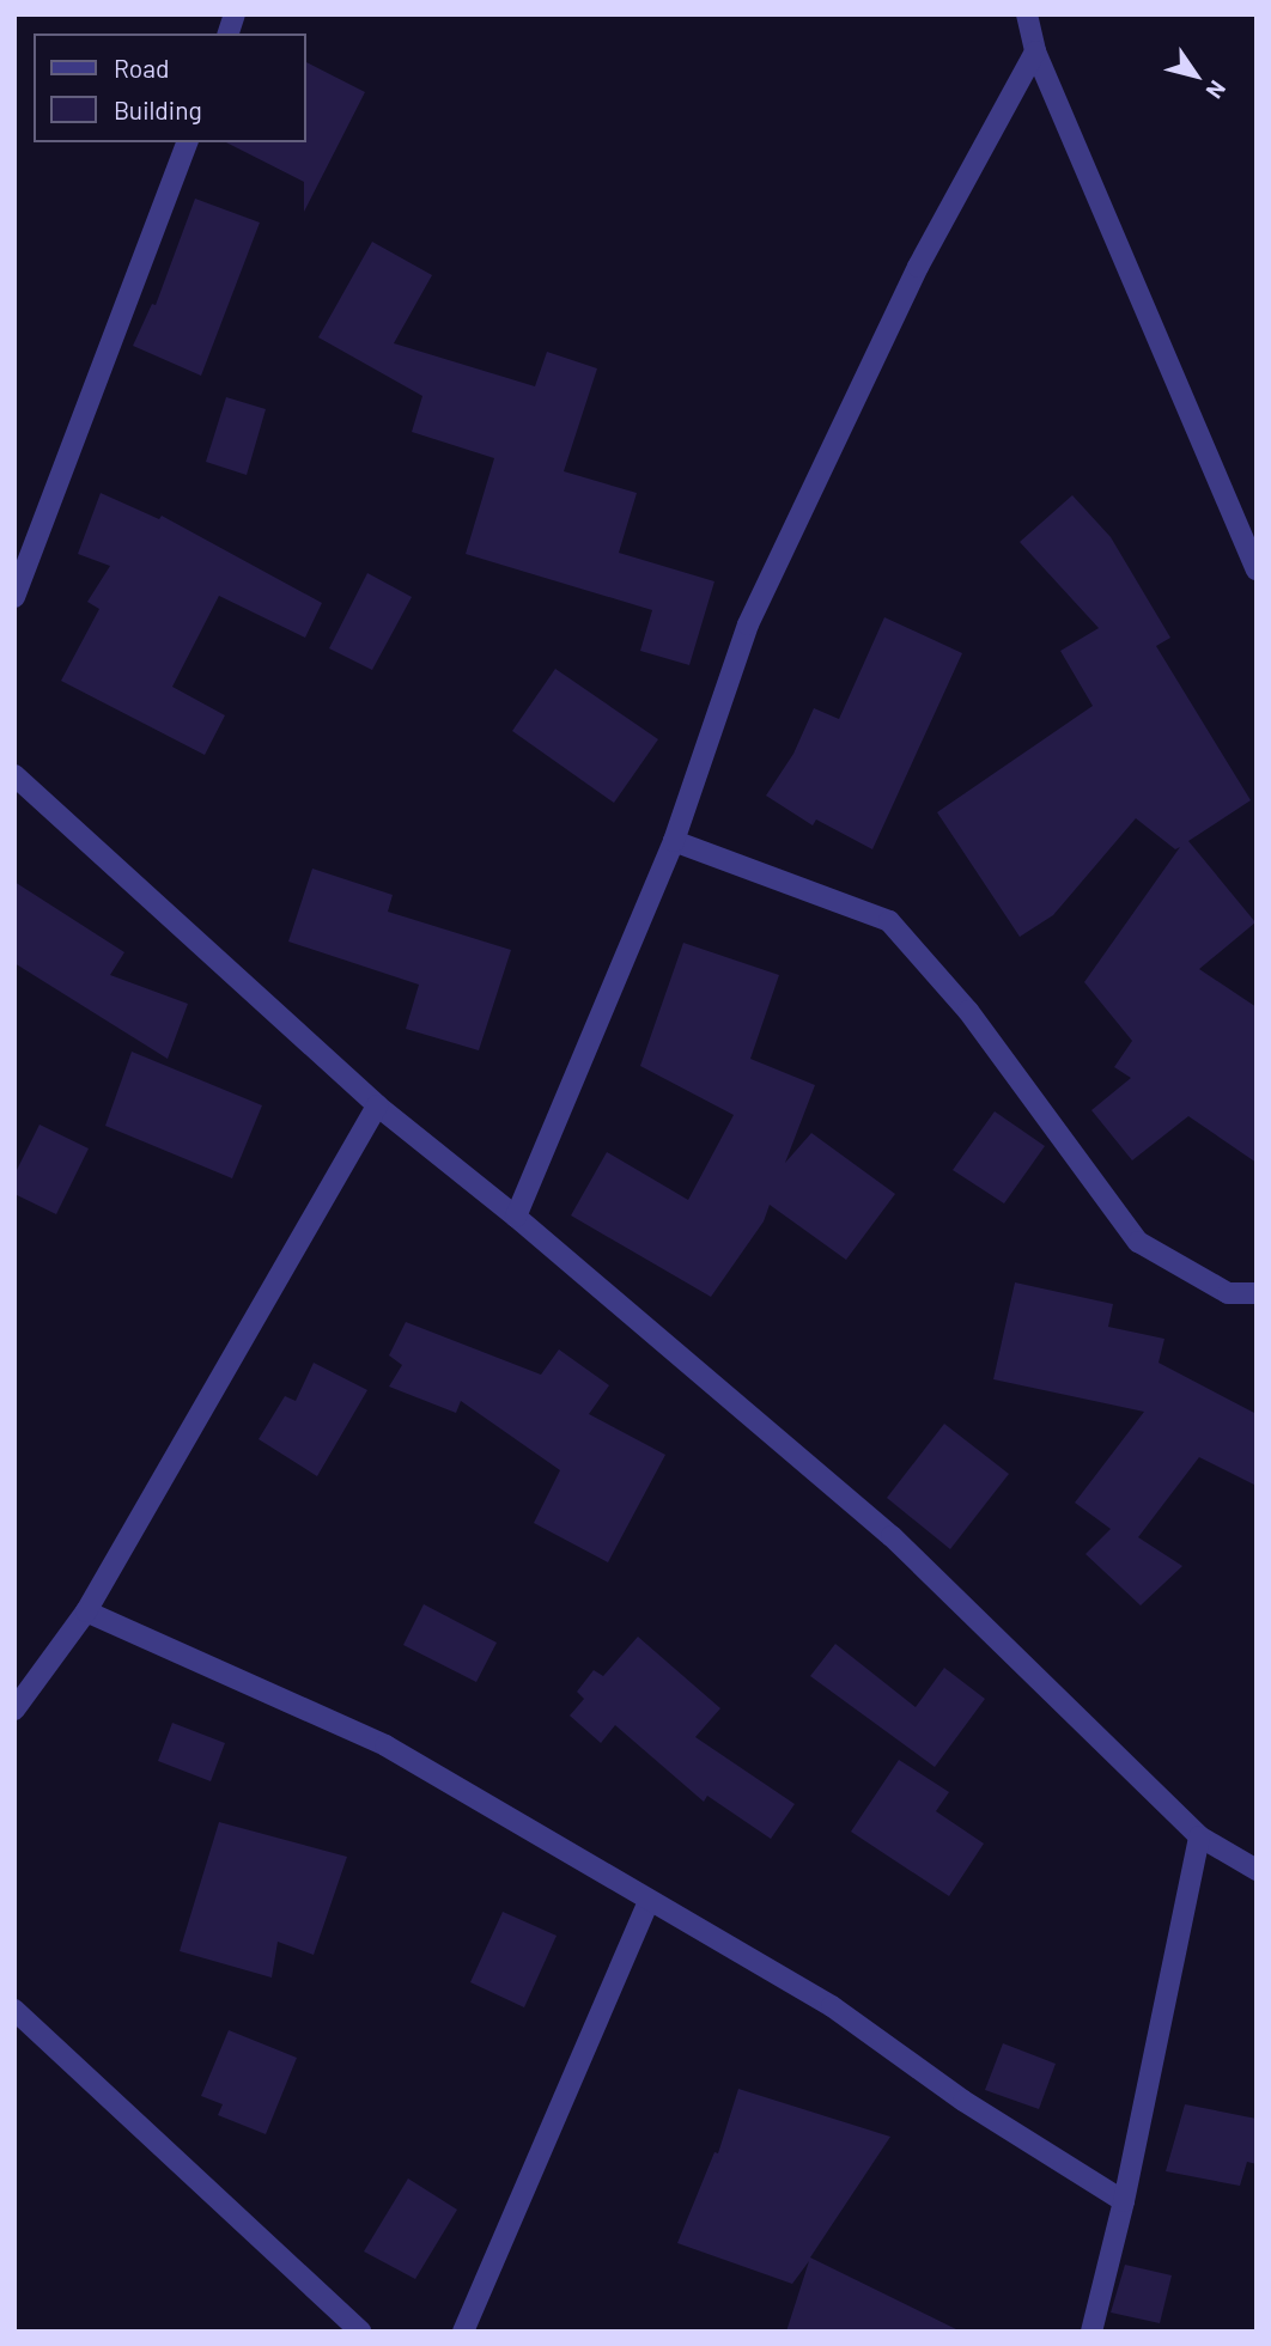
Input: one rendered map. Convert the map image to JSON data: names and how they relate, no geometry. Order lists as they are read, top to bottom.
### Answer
{
  "legend": ["Road", "Building"],
  "north": "bottom right"
}
